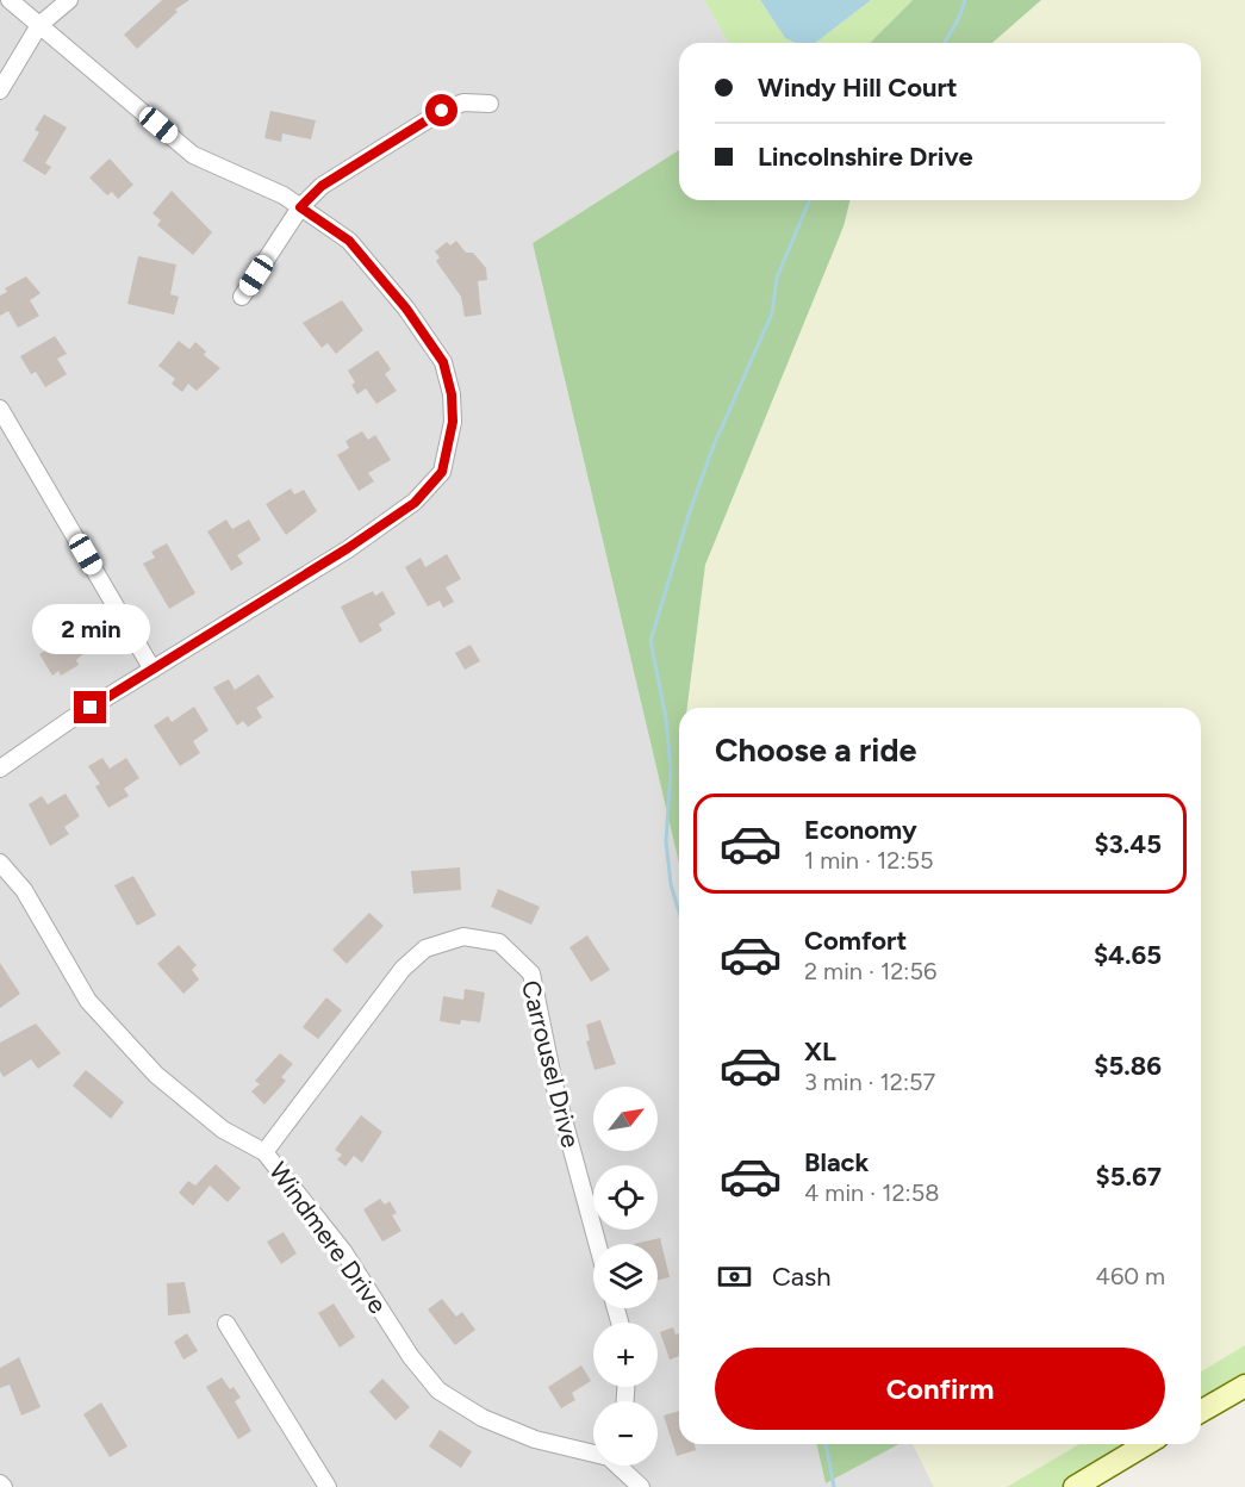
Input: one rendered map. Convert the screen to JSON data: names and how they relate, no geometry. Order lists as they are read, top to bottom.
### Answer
{
  "streets": {
    "street": ["Carrousel Drive", "Windmere Drive"]
  },
  "crossings": [
    ["Carrousel Drive", "Windmere Drive"]
  ],
  "north": "top right",
  "page": {
    "banner": ["Windy Hill Court", "Lincolnshire Drive"],
    "bubble": "2 min",
    "heading": "Choose a ride",
    "list": [
      {
        "name": "Economy",
        "note": "1 min · 12:55",
        "value": "$3.45"
      },
      {
        "name": "Comfort",
        "note": "2 min · 12:56",
        "value": "$4.65"
      },
      {
        "name": "XL",
        "note": "3 min · 12:57",
        "value": "$5.86"
      },
      {
        "name": "Black",
        "note": "4 min · 12:58",
        "value": "$5.67"
      }
    ],
    "map_buttons": ["+", "−"],
    "pay": ["Cash", "460 m"],
    "buttons": "Confirm"
  }
}
